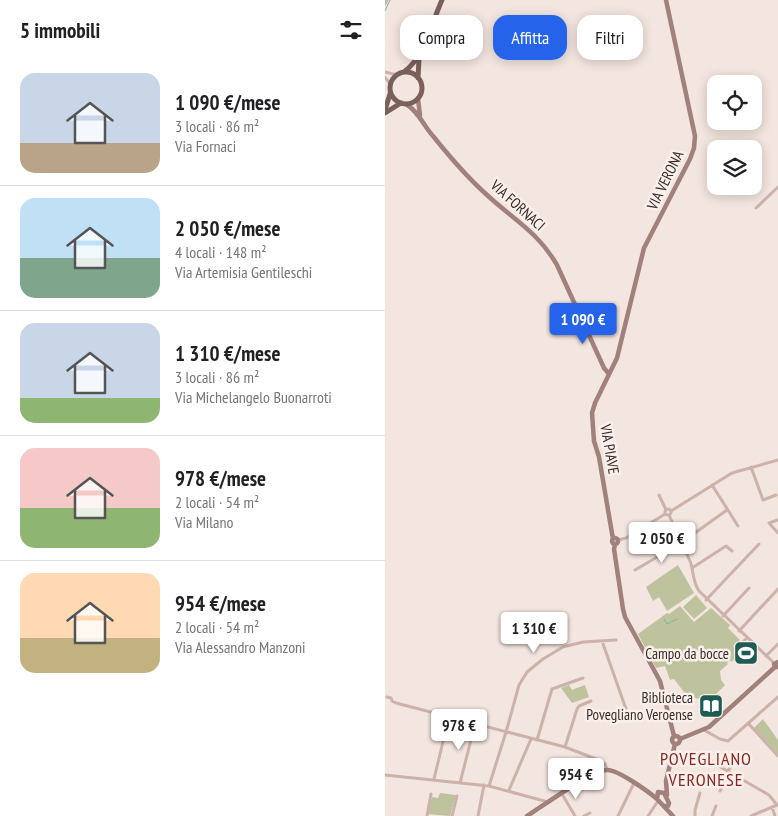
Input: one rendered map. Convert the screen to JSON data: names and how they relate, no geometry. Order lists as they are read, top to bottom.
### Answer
{
  "streets": {
    "street": ["VIA VERONA", "VIA FORNACI", "VIA PIAVE"]
  },
  "crossings": [
    ["VIA VERONA", "VIA PIAVE"],
    ["VIA FORNACI", "VIA PIAVE"]
  ],
  "districts": ["POVEGLIANO VERONESE"],
  "places": {
    "sports": ["Campo da bocce"],
    "library": ["Biblioteca Povegliano Veroense"]
  },
  "page": {
    "heading": "5 immobili",
    "chip": ["Compra", "Affitta", "Filtri"],
    "list": [
      {
        "name": "1 090 €/mese",
        "note": "3 locali · 86 m² · Via Fornaci"
      },
      {
        "name": "2 050 €/mese",
        "note": "4 locali · 148 m² · Via Artemisia Gentileschi"
      },
      {
        "name": "1 310 €/mese",
        "note": "3 locali · 86 m² · Via Michelangelo Buonarroti"
      },
      {
        "name": "978 €/mese",
        "note": "2 locali · 54 m² · Via Milano"
      },
      {
        "name": "954 €/mese",
        "note": "2 locali · 54 m² · Via Alessandro Manzoni"
      }
    ],
    "price": [
      "1 090 €",
      "2 050 €",
      "1 310 €",
      "978 €",
      "954 €"
    ]
  }
}
